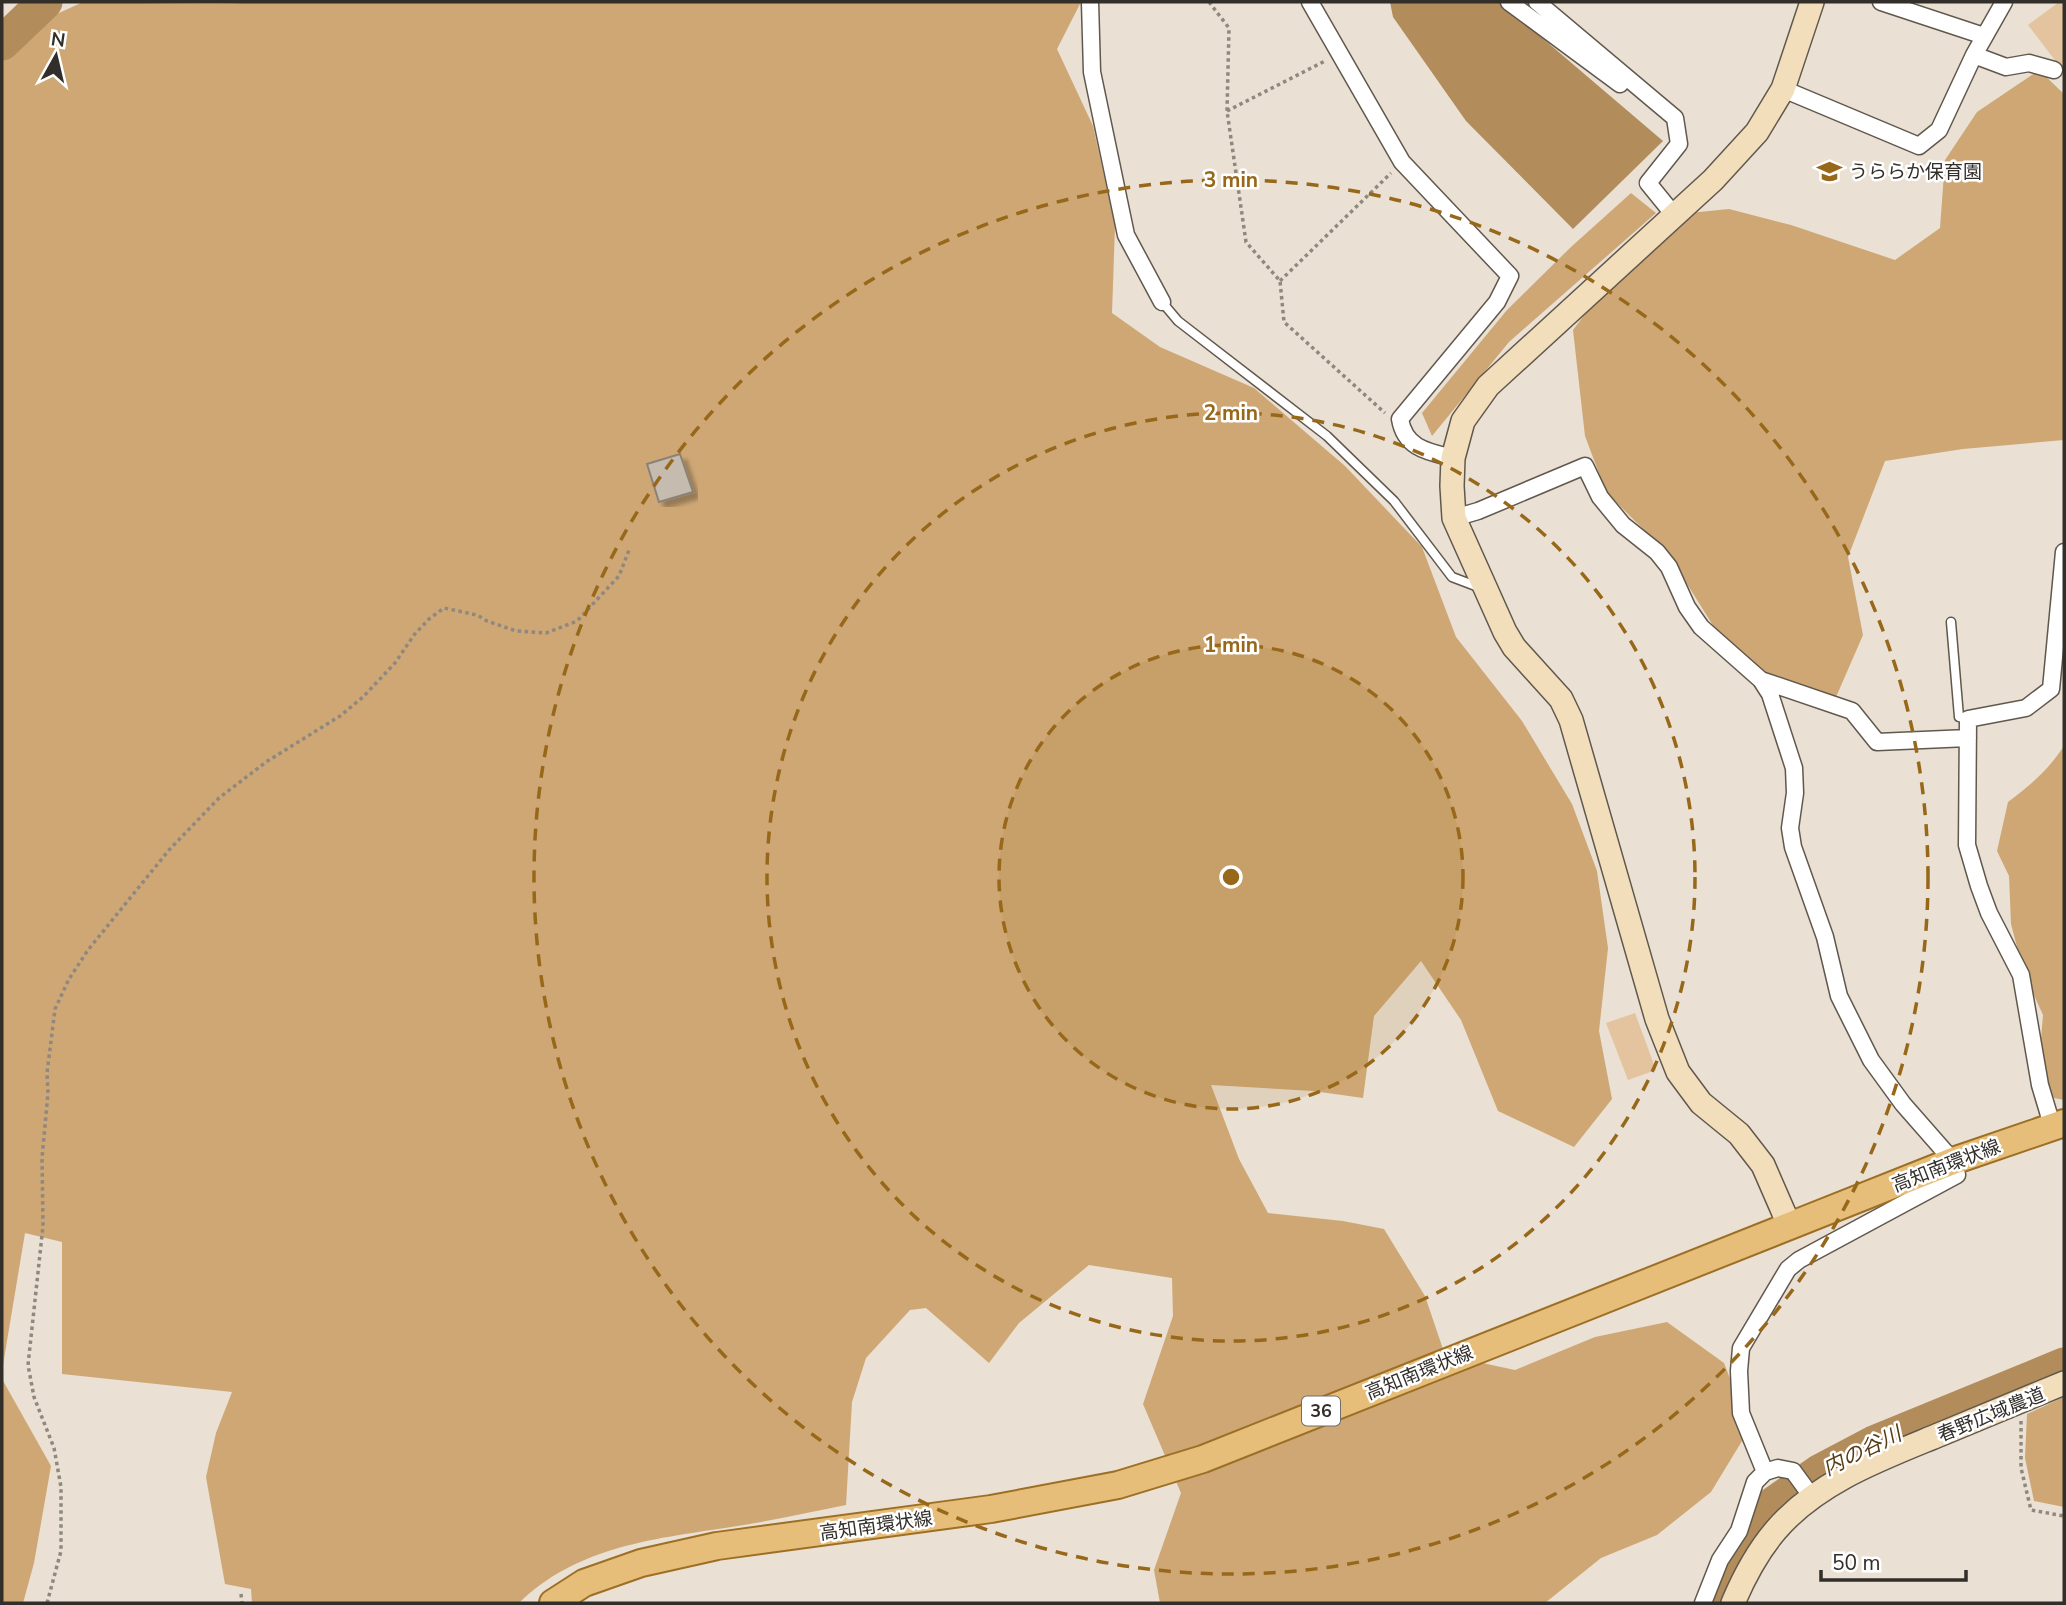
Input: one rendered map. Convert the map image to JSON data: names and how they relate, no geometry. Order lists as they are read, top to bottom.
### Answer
{
  "streets": {
    "main road": ["高知南環状線", "36"],
    "street": ["春野広域農道"]
  },
  "water": ["内の谷川"],
  "places": {
    "school or university": ["うららか保育園"]
  },
  "scale_bar": "50 m",
  "north": "top",
  "rings": ["3 min", "2 min", "1 min"]
}
